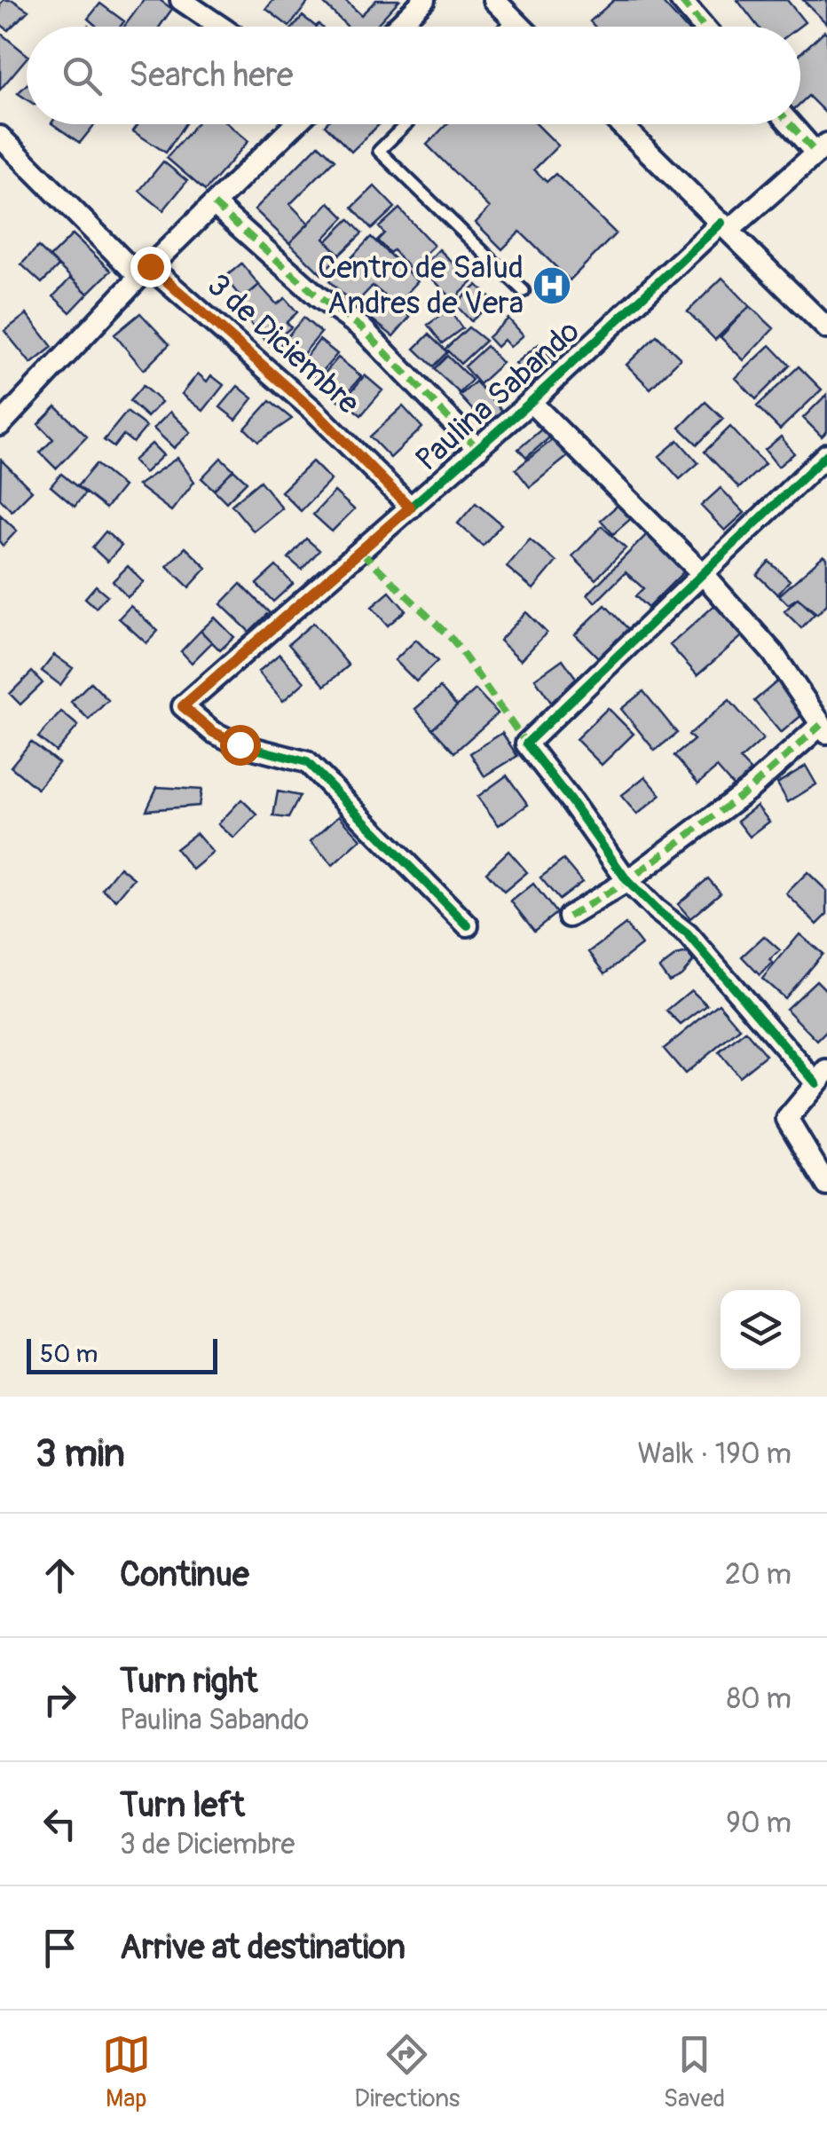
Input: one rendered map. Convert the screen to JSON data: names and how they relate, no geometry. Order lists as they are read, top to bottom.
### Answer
{
  "streets": {
    "street": ["3 de Diciembre", "Paulina Sabando"]
  },
  "crossings": [
    ["3 de Diciembre", "Paulina Sabando"]
  ],
  "places": {
    "hospital": ["Centro de Salud Andres de Vera"]
  },
  "scale_bar": "50 m",
  "page": {
    "search": "Search here",
    "scale": "50 m",
    "heading": ["3 min", "Walk · 190 m"],
    "list": [
      ["Continue", "20 m"],
      ["Turn right", "Paulina Sabando", "80 m"],
      ["Turn left", "3 de Diciembre", "90 m"],
      "Arrive at destination"
    ],
    "nav": ["Map", "Directions", "Saved"]
  }
}
